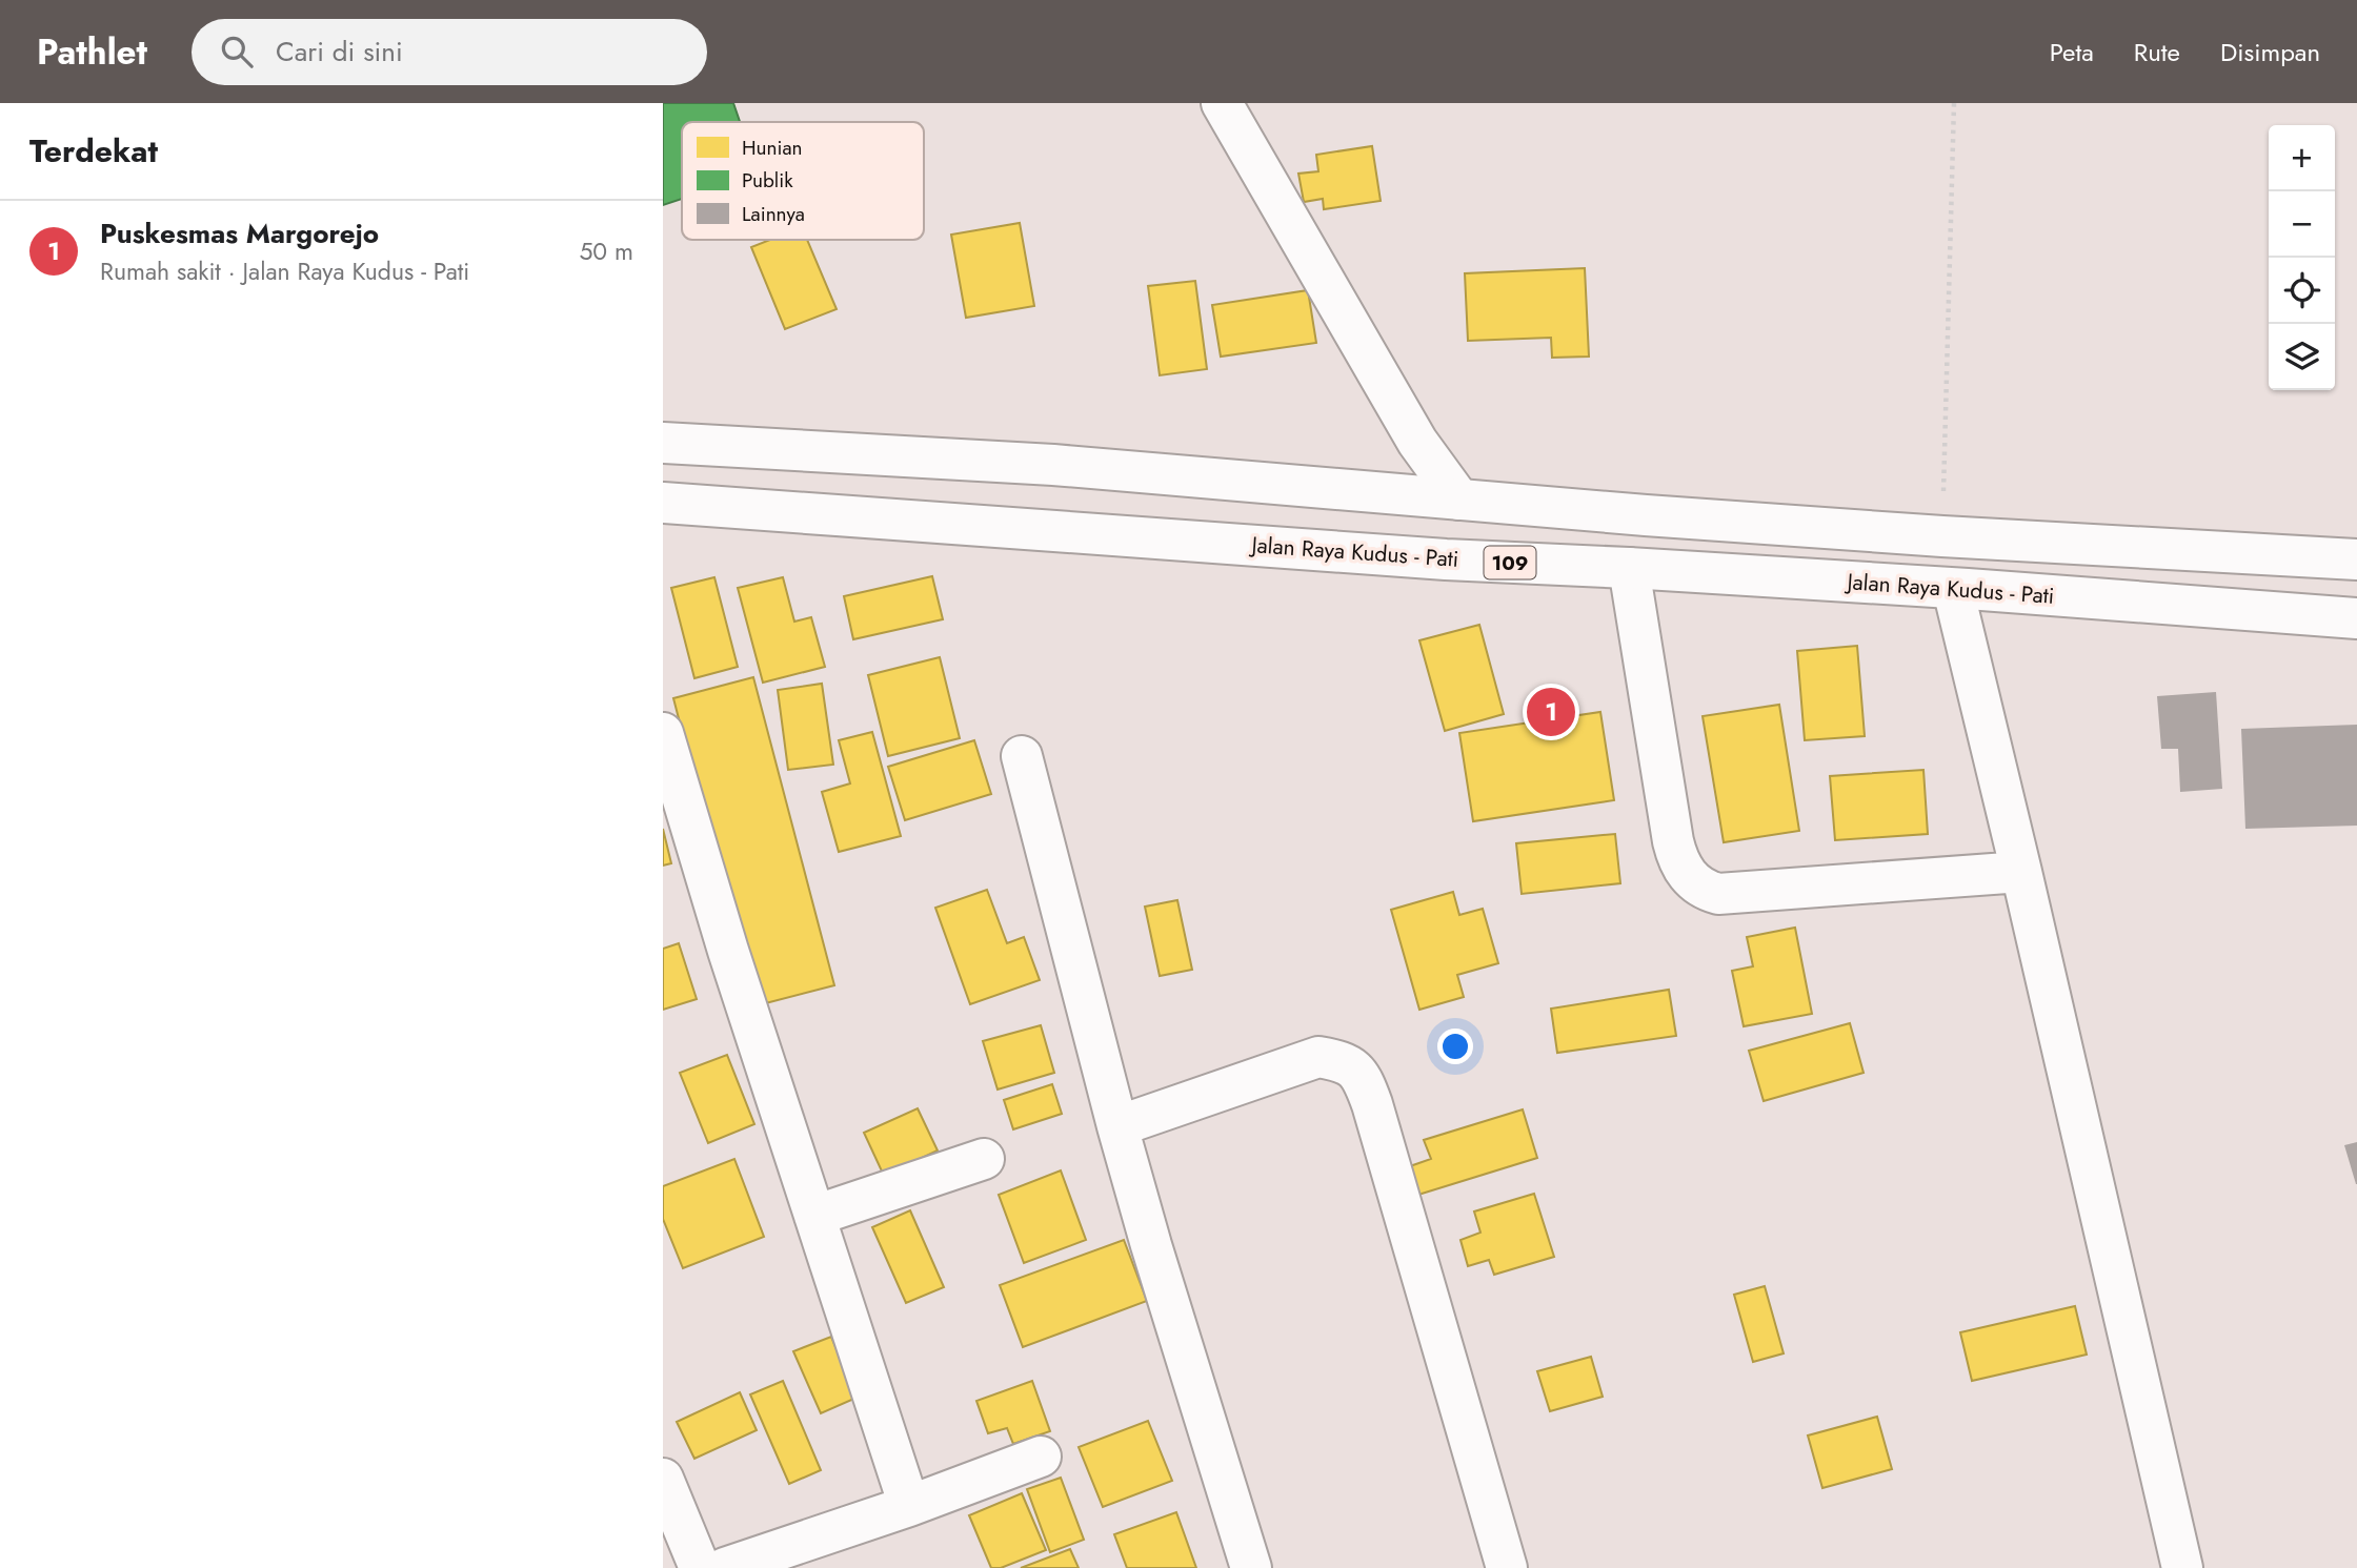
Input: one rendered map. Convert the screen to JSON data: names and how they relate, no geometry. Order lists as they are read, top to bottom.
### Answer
{
  "streets": {
    "street": ["Jalan Raya Kudus - Pati", "109"]
  },
  "legend": ["Hunian", "Publik", "Lainnya"],
  "page": {
    "header": "Pathlet",
    "search": "Cari di sini",
    "nav": ["Peta", "Rute", "Disimpan"],
    "heading": "Terdekat",
    "map_buttons": ["+", "−"],
    "list": [
      {
        "mark": "1",
        "name": "Puskesmas Margorejo",
        "note": "Rumah sakit · Jalan Raya Kudus - Pati",
        "value": "50 m"
      }
    ],
    "pins": "1"
  }
}
